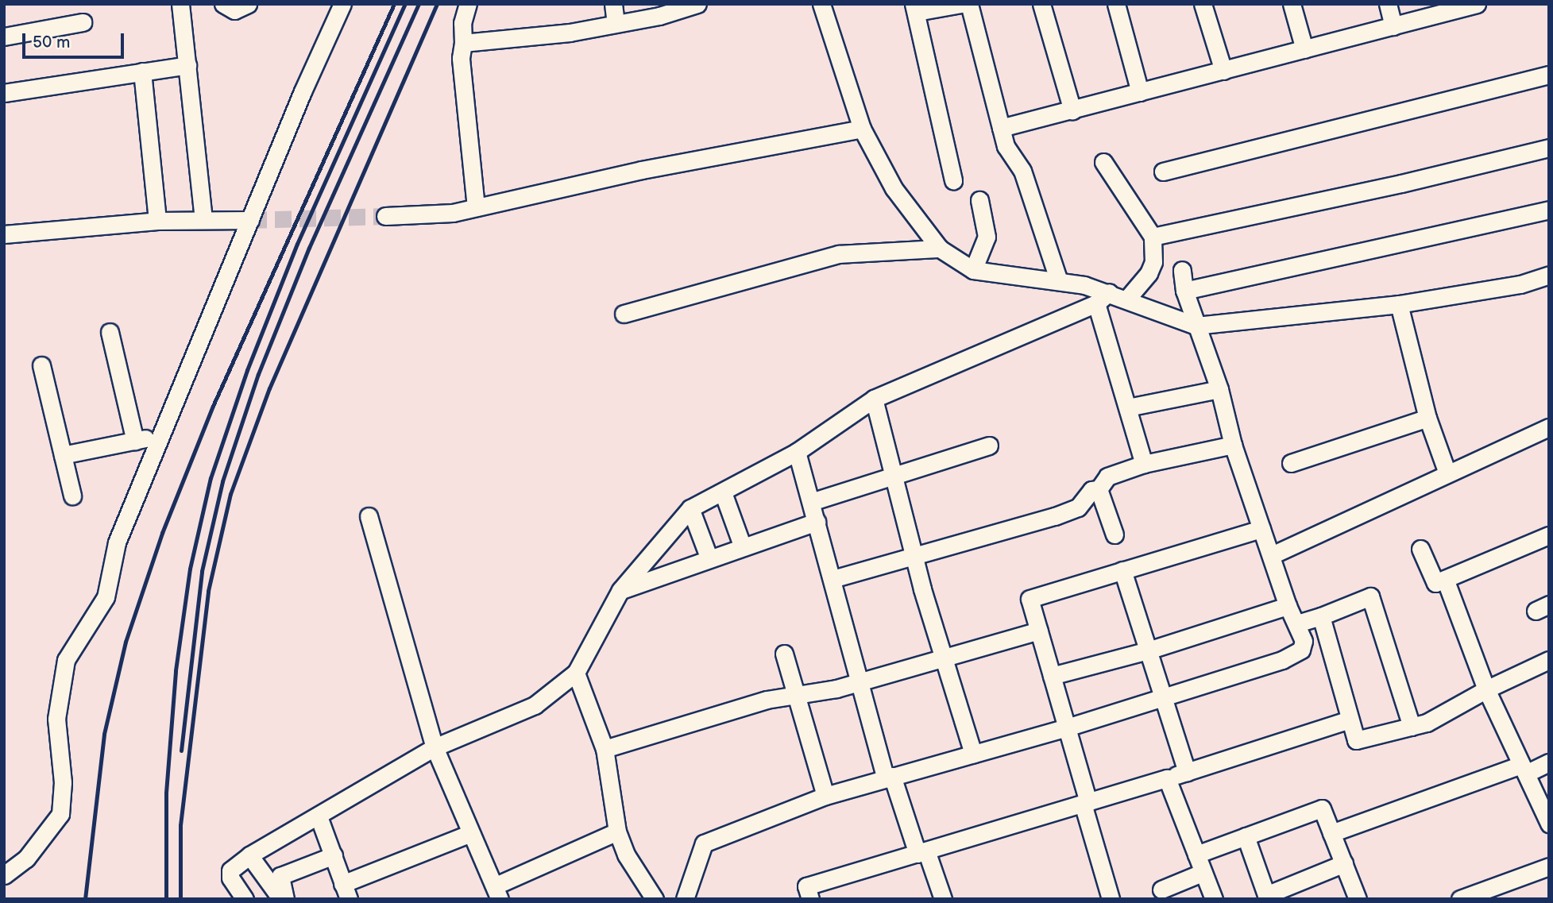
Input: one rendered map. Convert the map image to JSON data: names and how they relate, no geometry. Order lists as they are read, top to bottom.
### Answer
{
  "scale_bar": "50 m"
}
